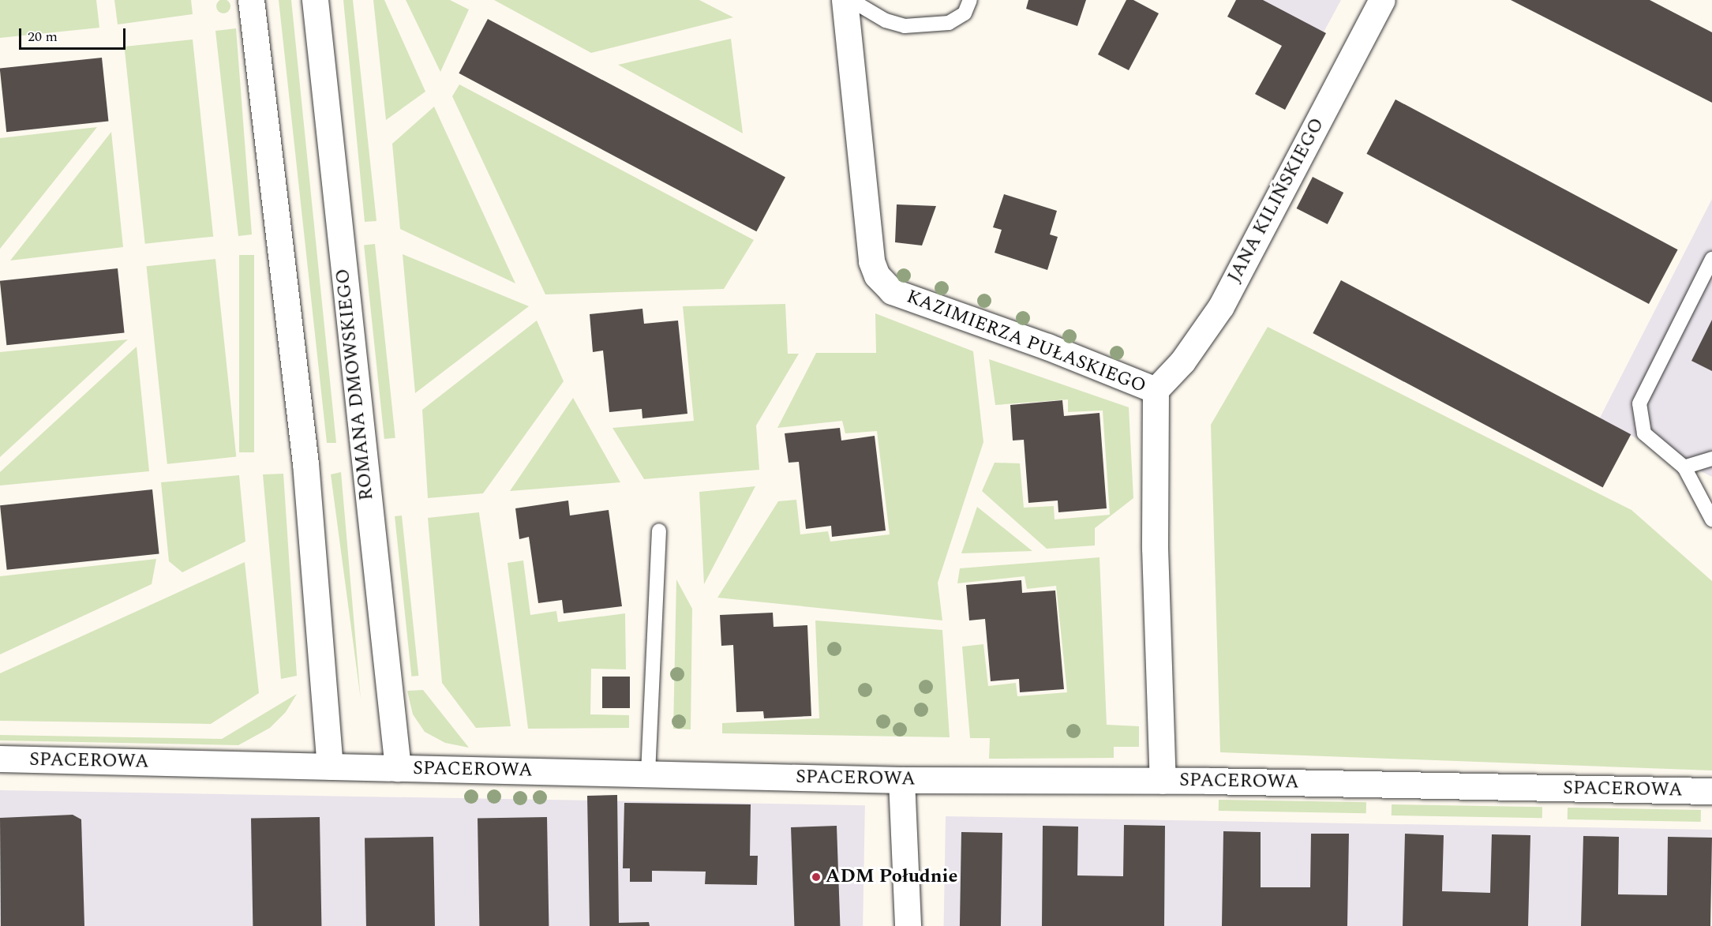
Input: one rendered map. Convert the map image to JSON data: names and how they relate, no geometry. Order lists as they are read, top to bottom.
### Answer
{
  "streets": {
    "street": [
      "JANA KILIŃSKIEGO",
      "KAZIMIERZA PUŁASKIEGO",
      "ROMANA DMOWSKIEGO",
      "SPACEROWA"
    ]
  },
  "crossings": [
    ["JANA KILIŃSKIEGO", "KAZIMIERZA PUŁASKIEGO"],
    ["KAZIMIERZA PUŁASKIEGO", "SPACEROWA"],
    ["ROMANA DMOWSKIEGO", "SPACEROWA"]
  ],
  "places": ["ADM Południe"],
  "scale_bar": "20 m"
}
